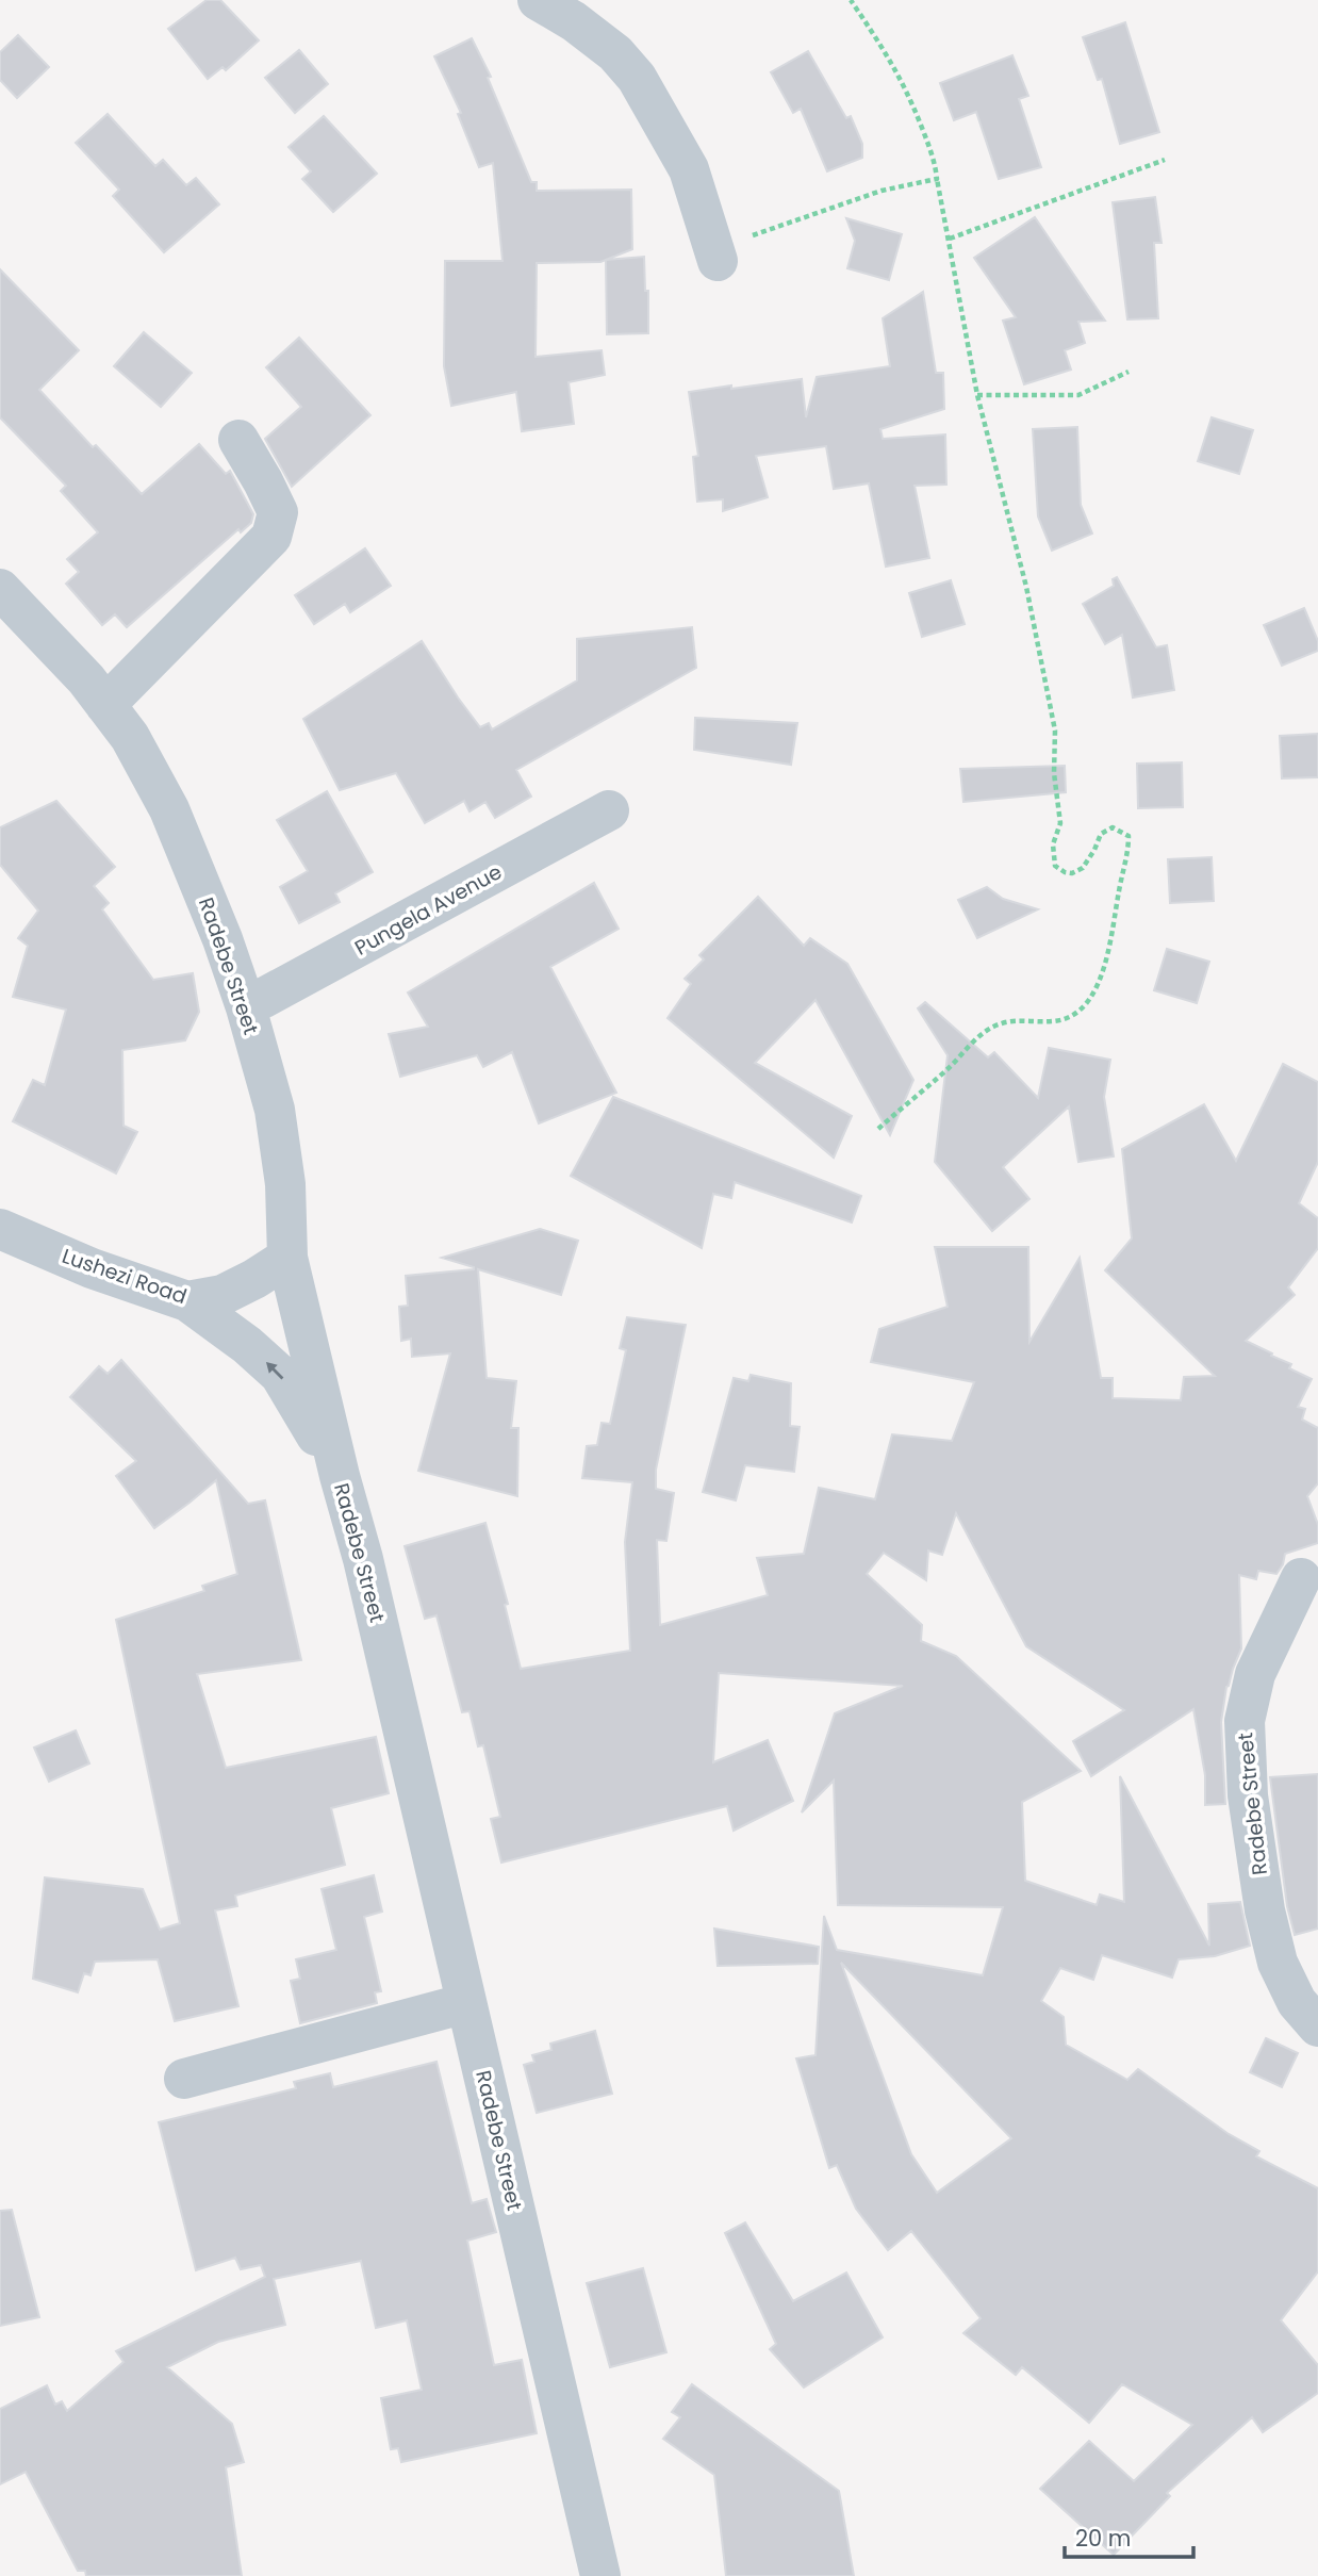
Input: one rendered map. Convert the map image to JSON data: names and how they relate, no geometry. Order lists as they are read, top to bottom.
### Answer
{
  "streets": {
    "street": ["Pungela Avenue", "Radebe Street", "Lushezi Road"]
  },
  "crossings": [
    ["Pungela Avenue", "Radebe Street"],
    ["Radebe Street", "Lushezi Road"]
  ],
  "scale_bar": "20 m"
}
